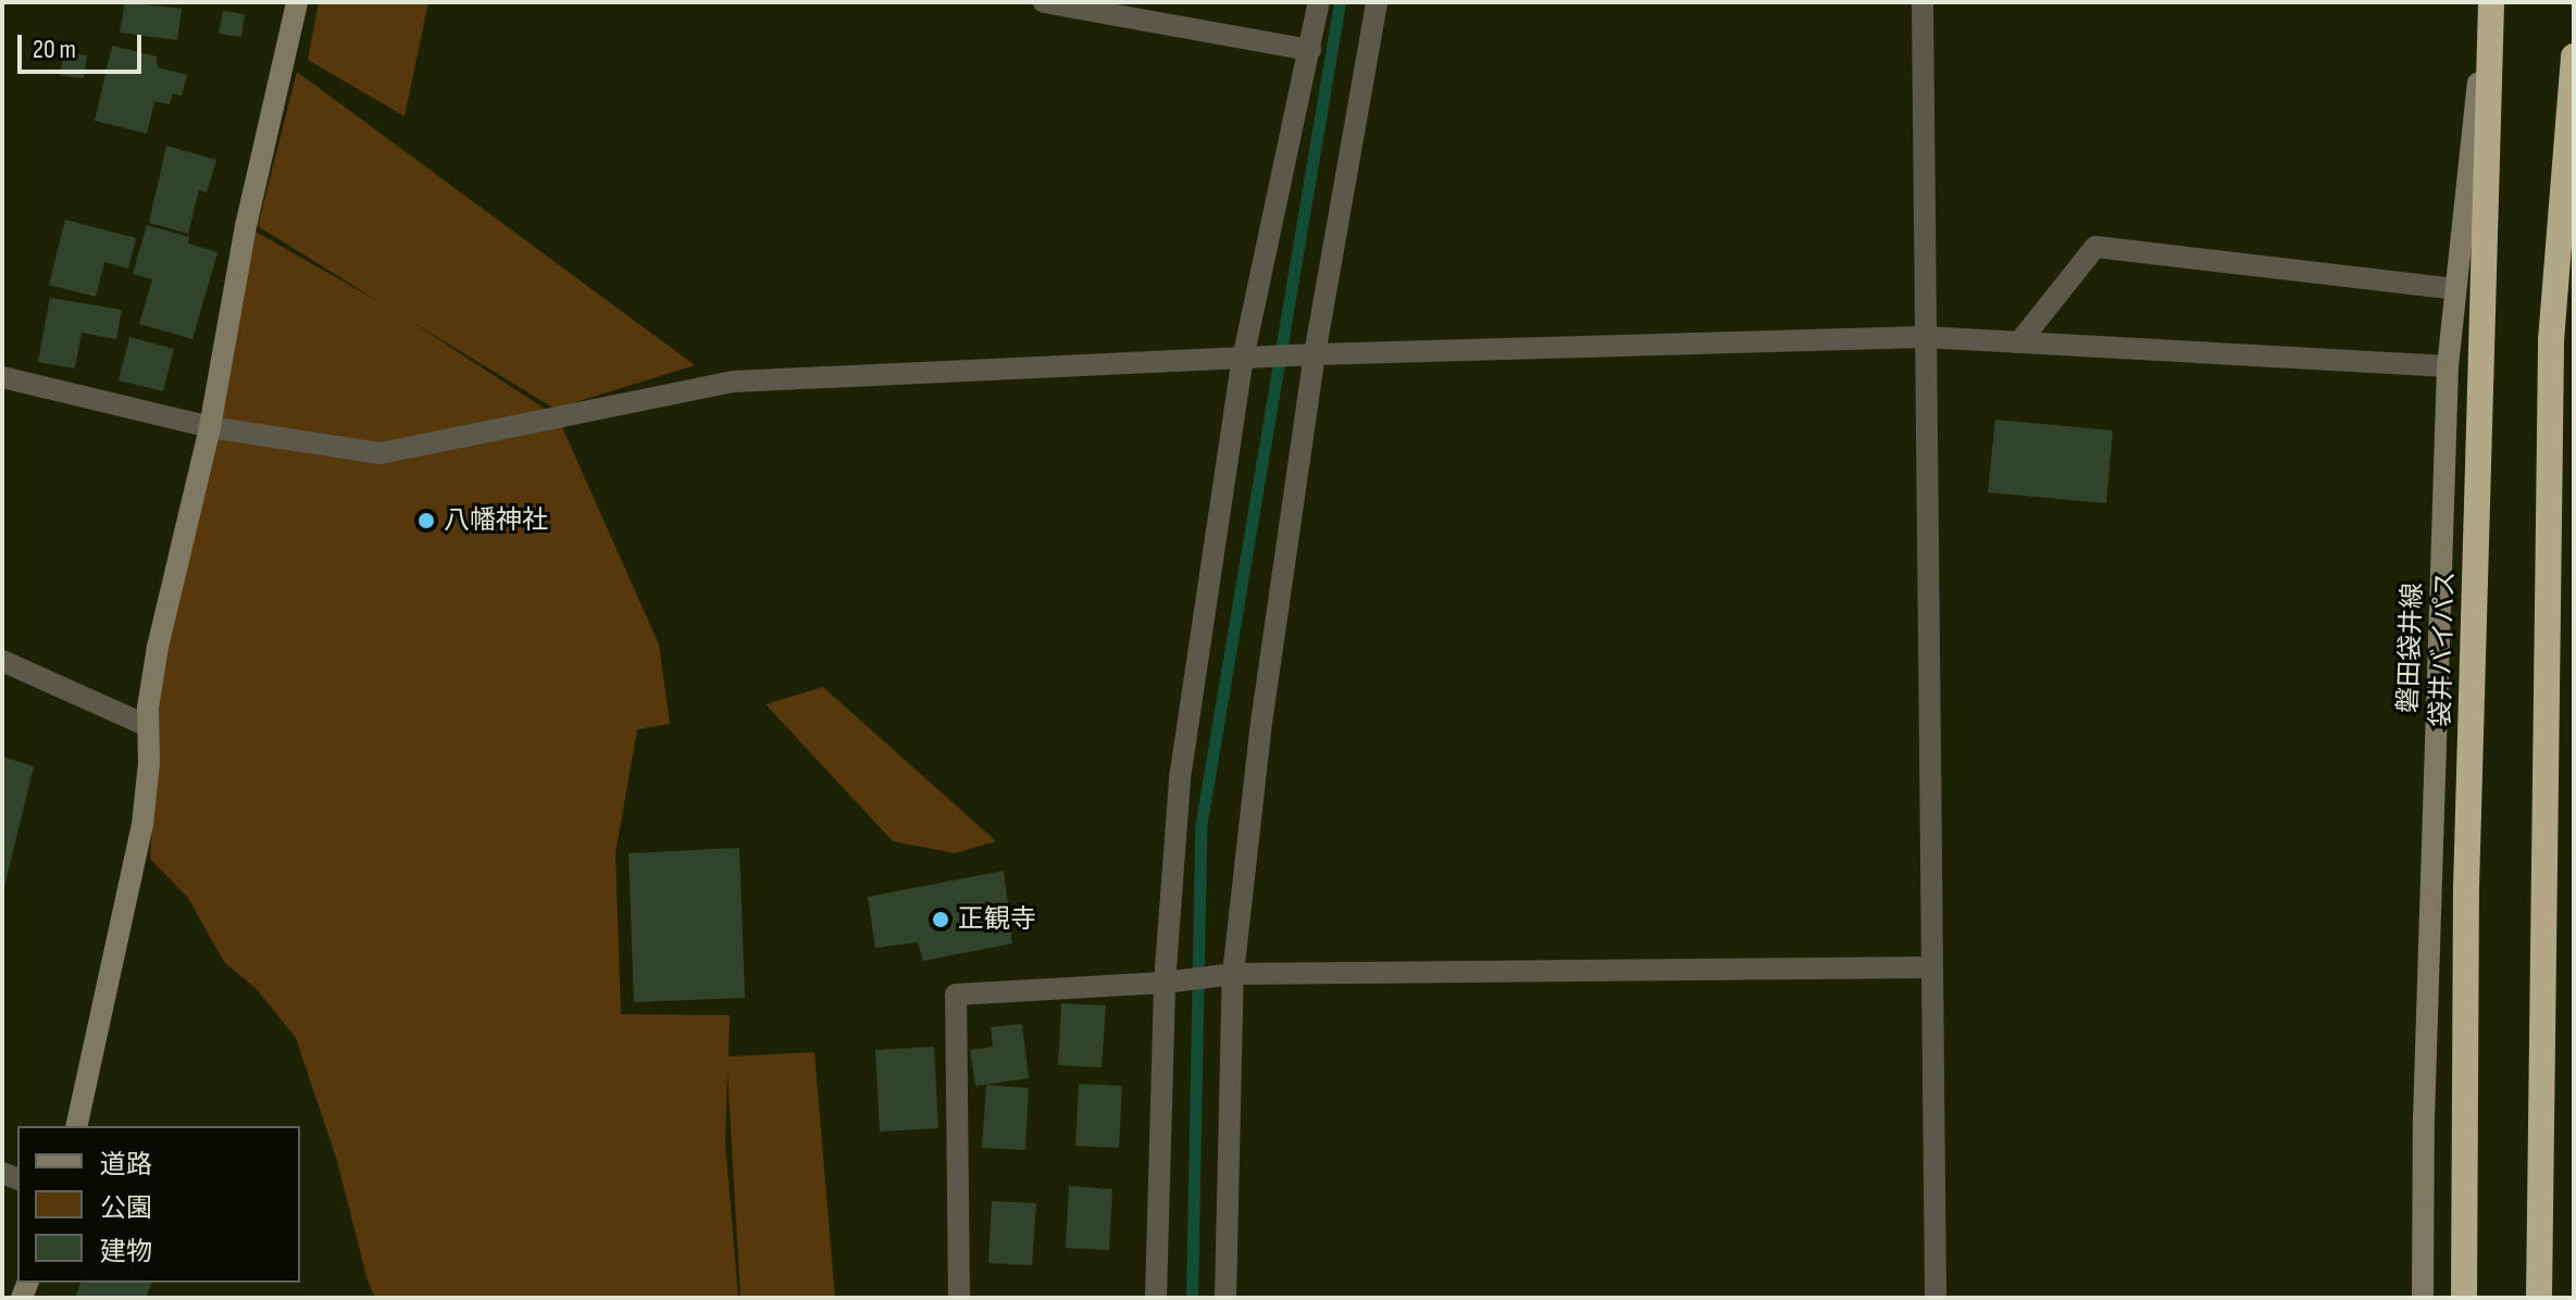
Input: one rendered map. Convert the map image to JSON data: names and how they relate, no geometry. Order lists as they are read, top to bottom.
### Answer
{
  "streets": {
    "highway": ["袋井バイパス"],
    "main road": ["磐田袋井線"]
  },
  "crossings": [
    ["磐田袋井線", "袋井バイパス"]
  ],
  "places": ["八幡神社", "正観寺"],
  "legend": ["道路", "公園", "建物"],
  "scale_bar": "20 m"
}
